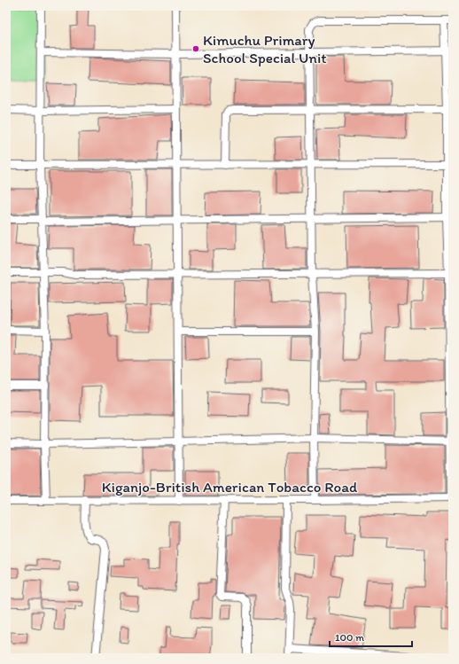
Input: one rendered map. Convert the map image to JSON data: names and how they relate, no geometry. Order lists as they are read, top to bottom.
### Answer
{
  "streets": {
    "street": ["Kiganjo-British American Tobacco Road"]
  },
  "places": ["Kimuchu Primary School Special Unit"],
  "scale_bar": "100 m"
}
